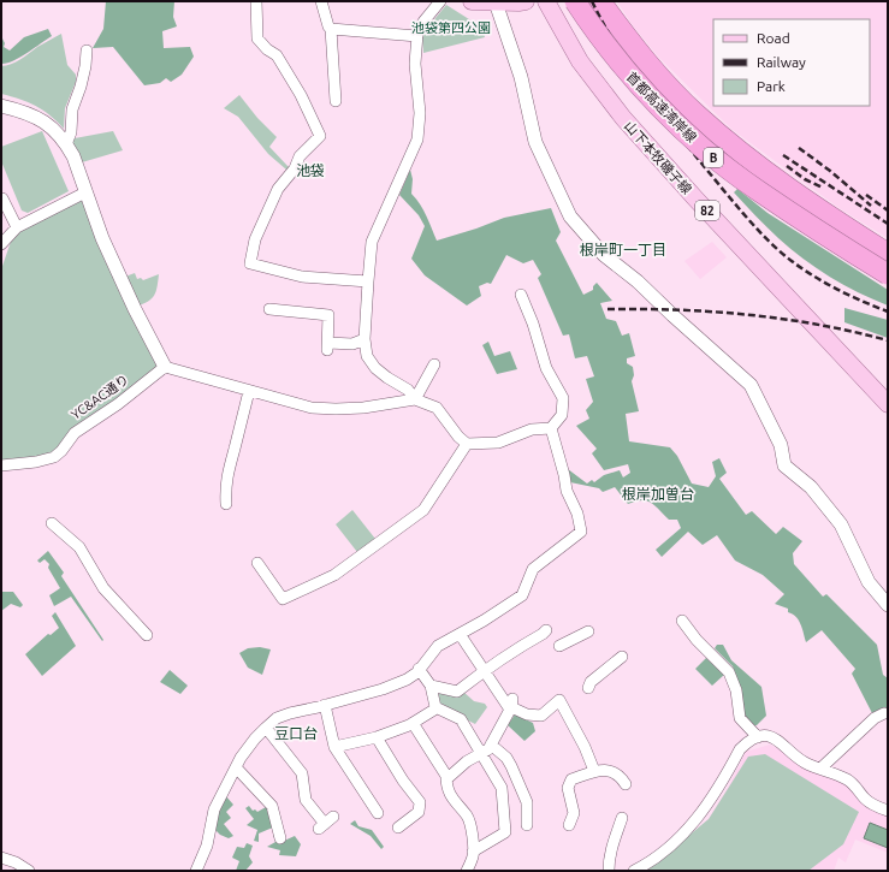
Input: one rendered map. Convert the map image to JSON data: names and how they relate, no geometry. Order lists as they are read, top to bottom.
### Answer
{
  "streets": {
    "highway": ["首都高速湾岸線", "B"],
    "main road": ["山下本牧磯子線", "82"],
    "street": ["YC&AC通り"]
  },
  "districts": [
    "池袋",
    "根岸町一丁目",
    "根岸加曽台",
    "豆口台"
  ],
  "parks": ["池袋第四公園"],
  "legend": ["Road", "Railway", "Park"]
}
